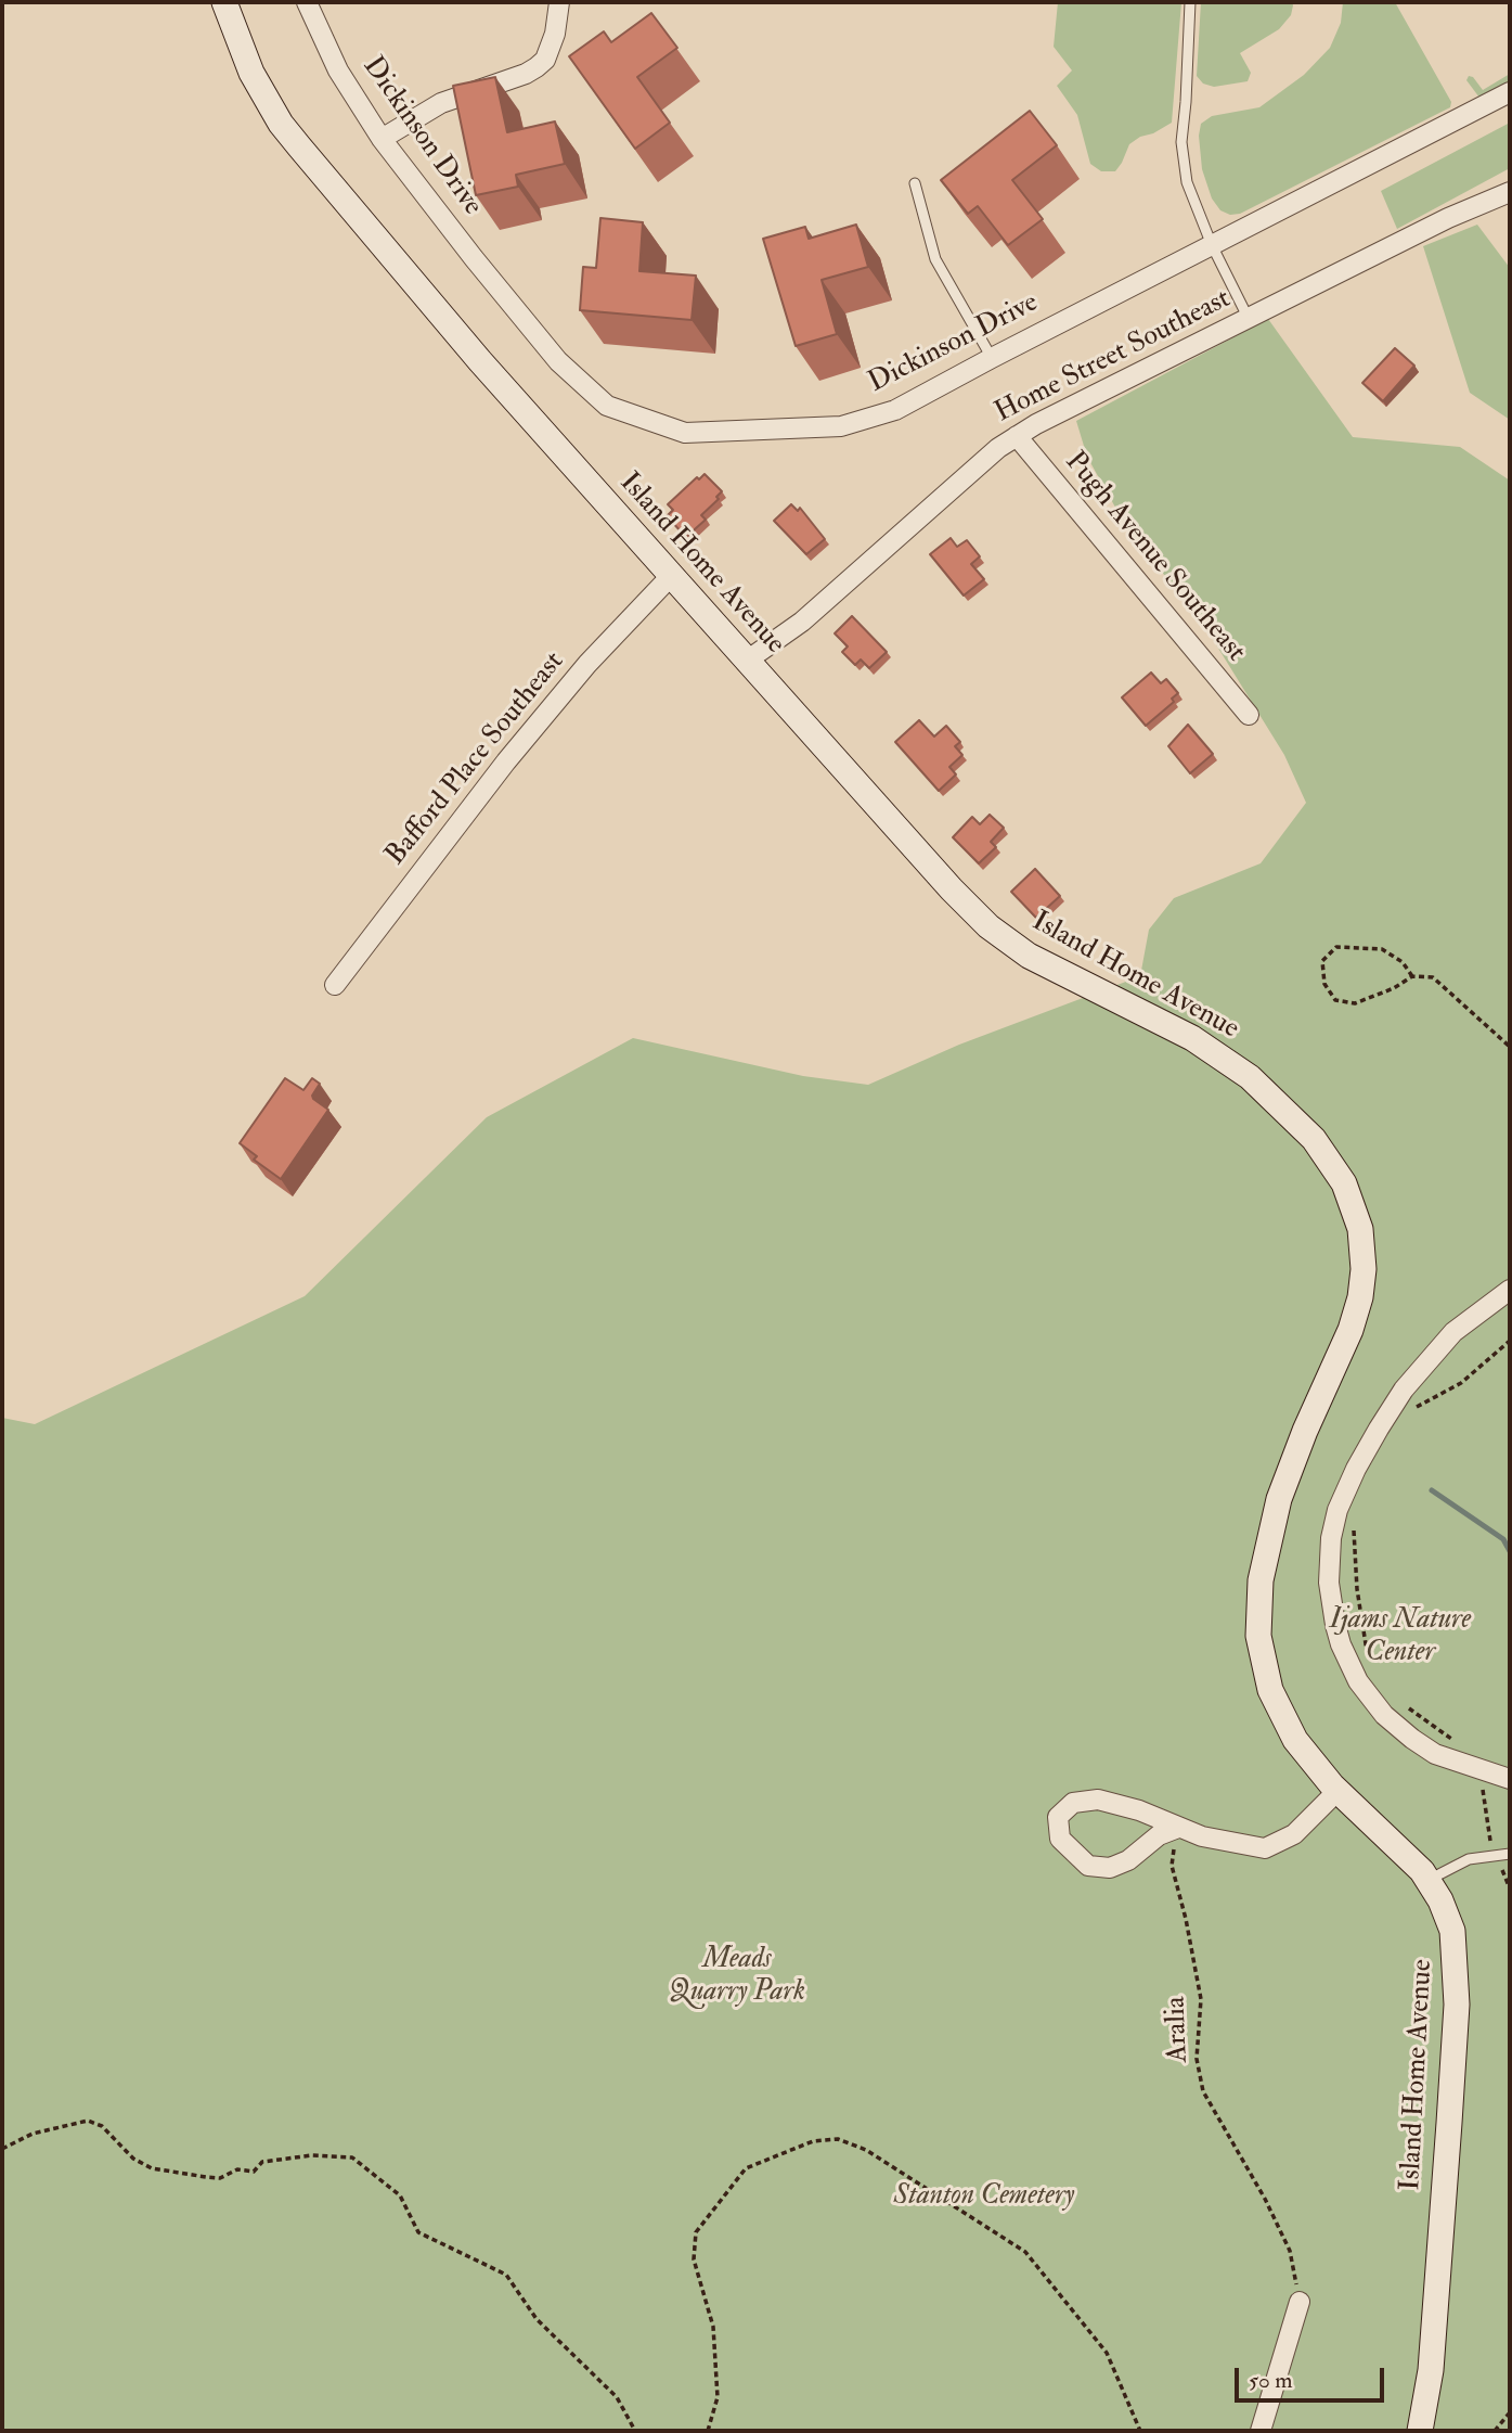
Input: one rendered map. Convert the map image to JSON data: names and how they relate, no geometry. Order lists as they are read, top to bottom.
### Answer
{
  "streets": {
    "street": [
      "Dickinson Drive",
      "Home Street Southeast",
      "Pugh Avenue Southeast",
      "Island Home Avenue",
      "Bafford Place Southeast"
    ],
    "path": ["Aralia"]
  },
  "crossings": [
    ["Home Street Southeast", "Pugh Avenue Southeast"],
    ["Home Street Southeast", "Island Home Avenue"],
    ["Island Home Avenue", "Bafford Place Southeast"]
  ],
  "parks": ["Ijams Nature Center", "Meads Quarry Park", "Stanton Cemetery"],
  "scale_bar": "50 m"
}
